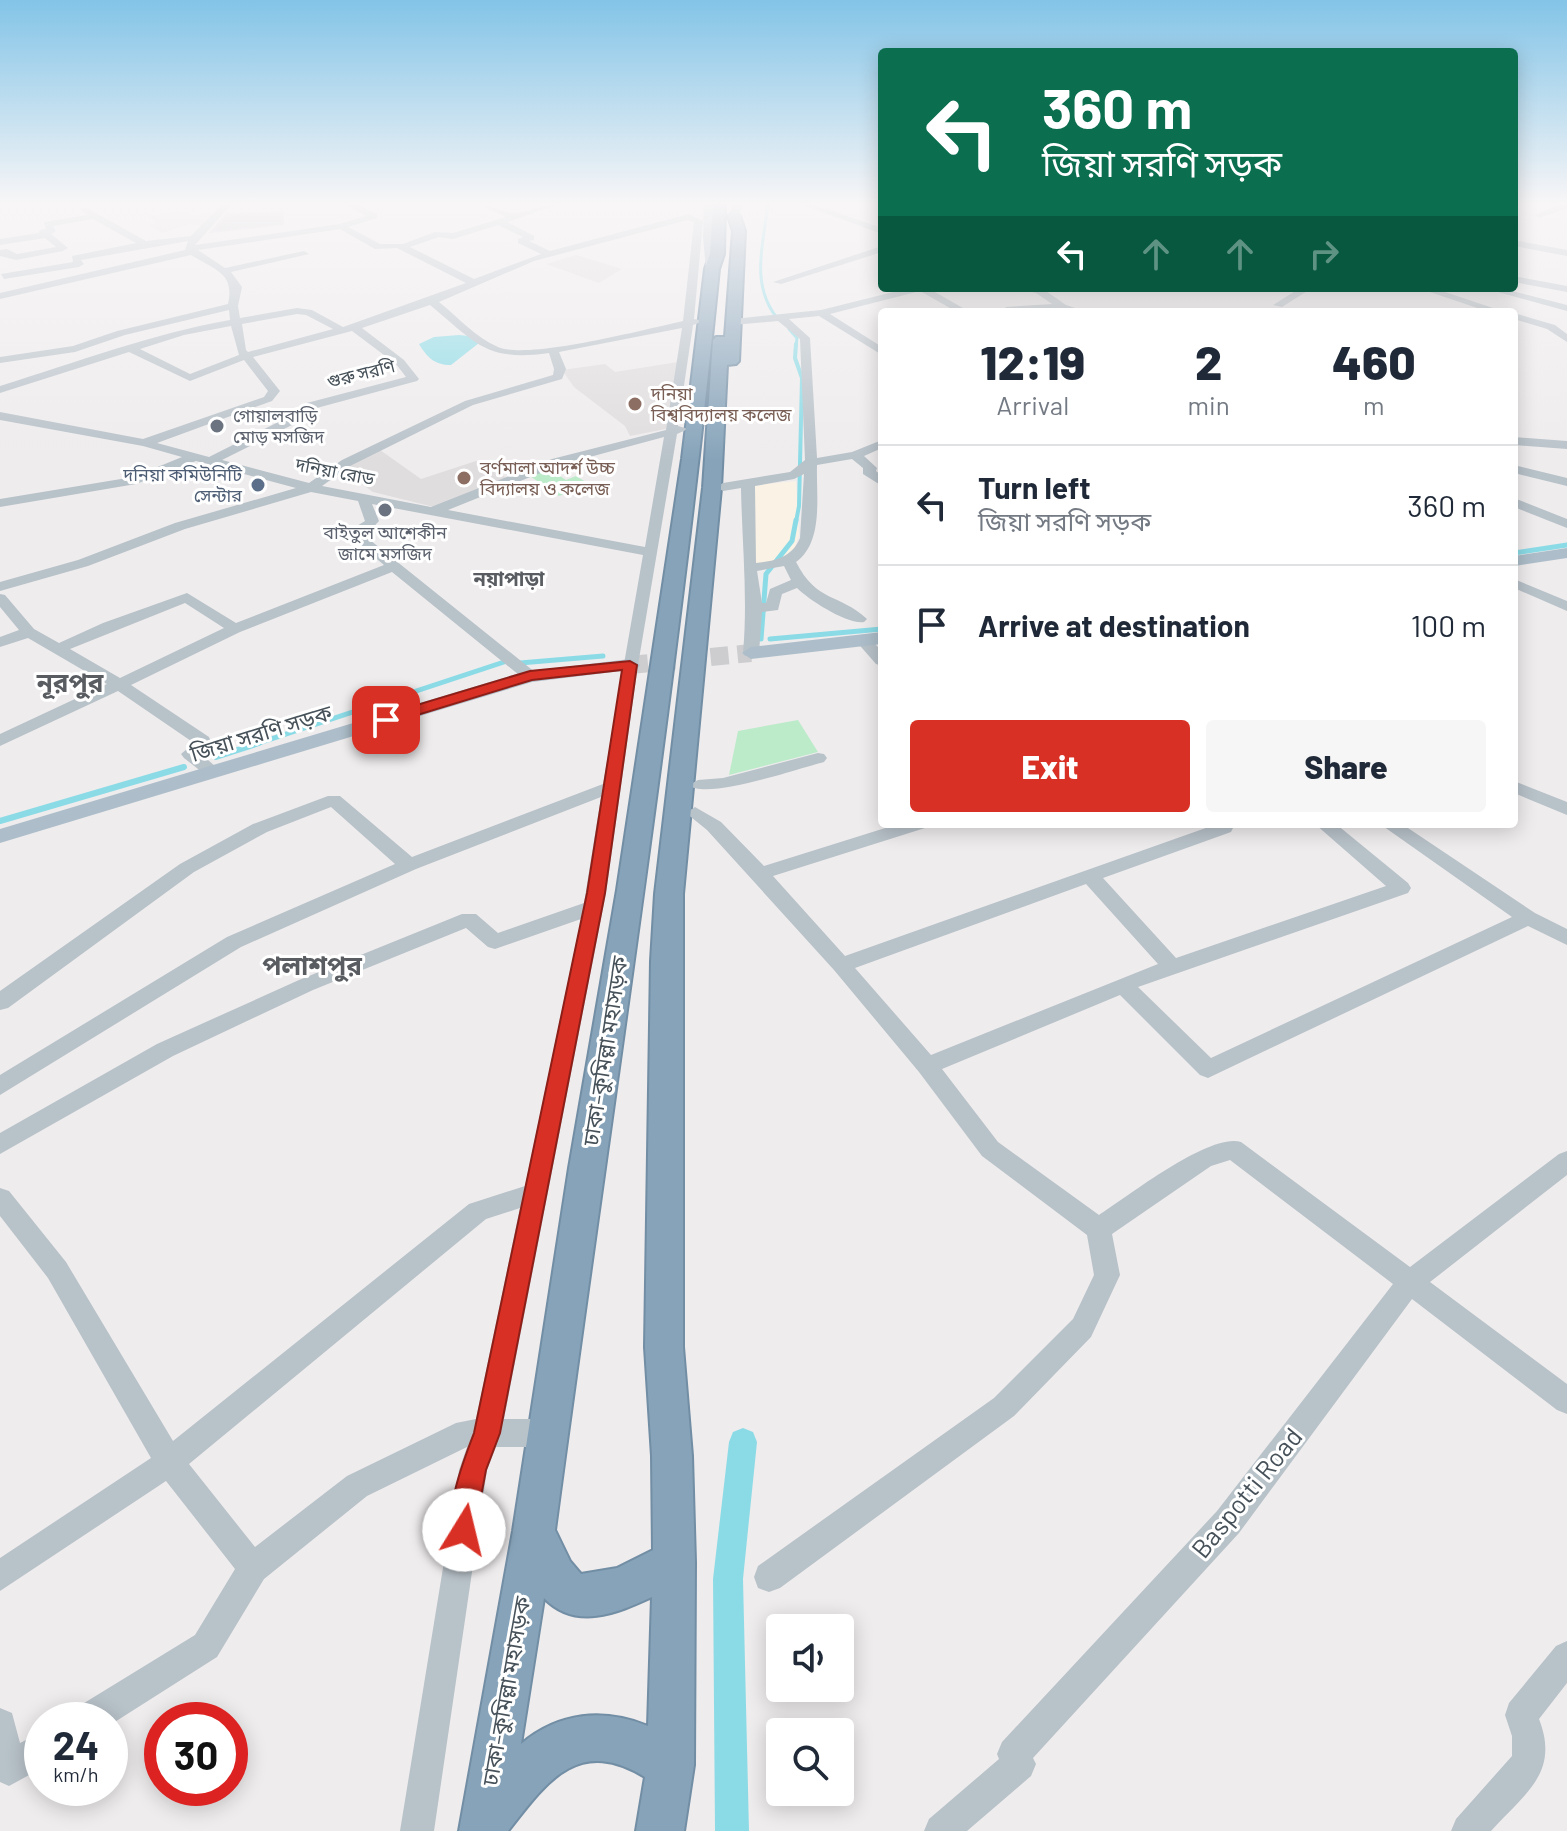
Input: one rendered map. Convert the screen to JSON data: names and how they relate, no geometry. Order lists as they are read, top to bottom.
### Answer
{
  "streets": {
    "highway": ["ঢাকা–কুমিল্লা মহাসড়ক"],
    "main road": ["জিয়া সরণি সড়ক"],
    "street": ["গুরু সরণি", "দনিয়া রোড", "Baspotti Road"]
  },
  "crossings": [
    ["গুরু সরণি", "দনিয়া রোড"]
  ],
  "districts": ["নয়াপাড়া", "নূরপুর", "পলাশপুর"],
  "places": [
    "দনিয়া বিশ্ববিদ্যালয় কলেজ",
    "গোয়ালবাড়ি মোড় মসজিদ",
    "বর্ণমালা আদর্শ উচ্চ বিদ্যালয় ও কলেজ",
    "দনিয়া কমিউনিটি সেন্টার",
    "বাইতুল আশেকীন জামে মসজিদ"
  ],
  "page": {
    "turn": ["360 m", "জিয়া সরণি সড়ক"],
    "eta": [
      "12:19",
      "Arrival",
      "2",
      "min",
      "460",
      "m"
    ],
    "list": [
      {
        "name": "Turn left",
        "note": "জিয়া সরণি সড়ক",
        "value": "360 m"
      },
      {
        "name": "Arrive at destination",
        "value": "100 m"
      }
    ],
    "buttons": ["Exit", "Share"],
    "speed": "24 km/h",
    "limit": "30"
  }
}
